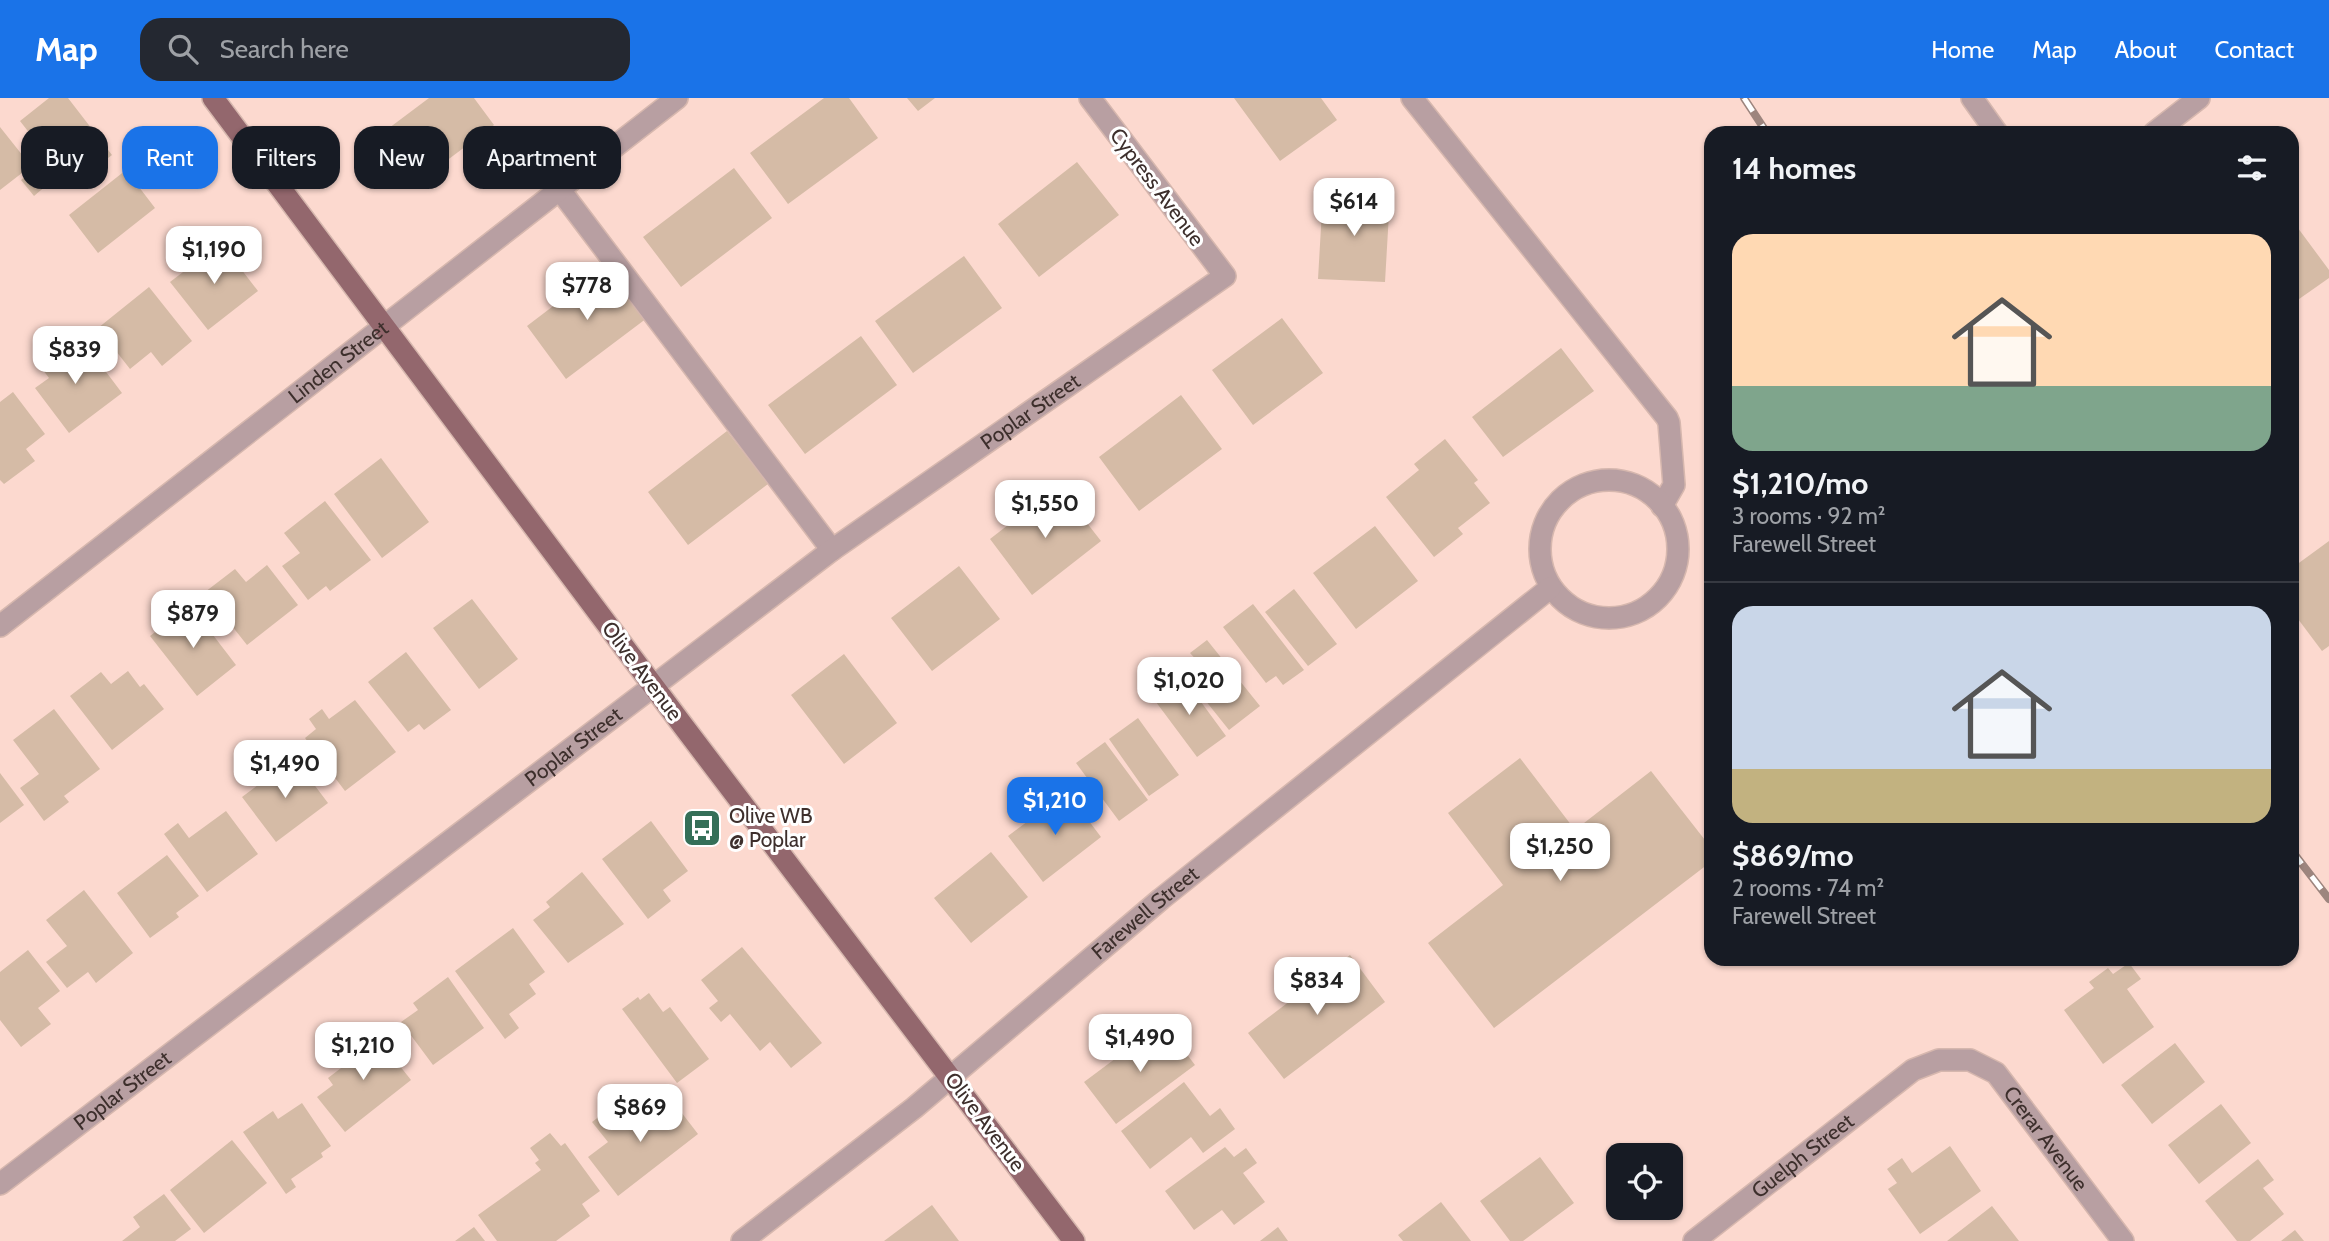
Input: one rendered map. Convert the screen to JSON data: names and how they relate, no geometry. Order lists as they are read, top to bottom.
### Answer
{
  "streets": {
    "main road": ["Olive Avenue"],
    "street": [
      "Cypress Avenue",
      "Linden Street",
      "Poplar Street",
      "Farewell Street",
      "Crerar Avenue",
      "Guelph Street"
    ]
  },
  "crossings": [
    ["Cypress Avenue", "Poplar Street"],
    ["Linden Street", "Olive Avenue"],
    ["Poplar Street", "Olive Avenue"],
    ["Olive Avenue", "Farewell Street"],
    ["Crerar Avenue", "Guelph Street"]
  ],
  "places": {
    "bus stop": ["Olive WB @ Poplar"]
  },
  "page": {
    "header": "Map",
    "search": "Search here",
    "nav": [
      "Home",
      "Map",
      "About",
      "Contact"
    ],
    "chip": [
      "Buy",
      "Rent",
      "Filters",
      "New",
      "Apartment"
    ],
    "heading": "14 homes",
    "price": [
      "$614",
      "$1,190",
      "$778",
      "$839",
      "$1,550",
      "$879",
      "$1,020",
      "$1,490",
      "$1,210",
      "$1,250",
      "$834",
      "$1,490",
      "$1,210",
      "$869"
    ],
    "list": [
      {
        "name": "$1,210/mo",
        "note": "3 rooms · 92 m² · Farewell Street"
      },
      {
        "name": "$869/mo",
        "note": "2 rooms · 74 m² · Farewell Street"
      }
    ]
  }
}
